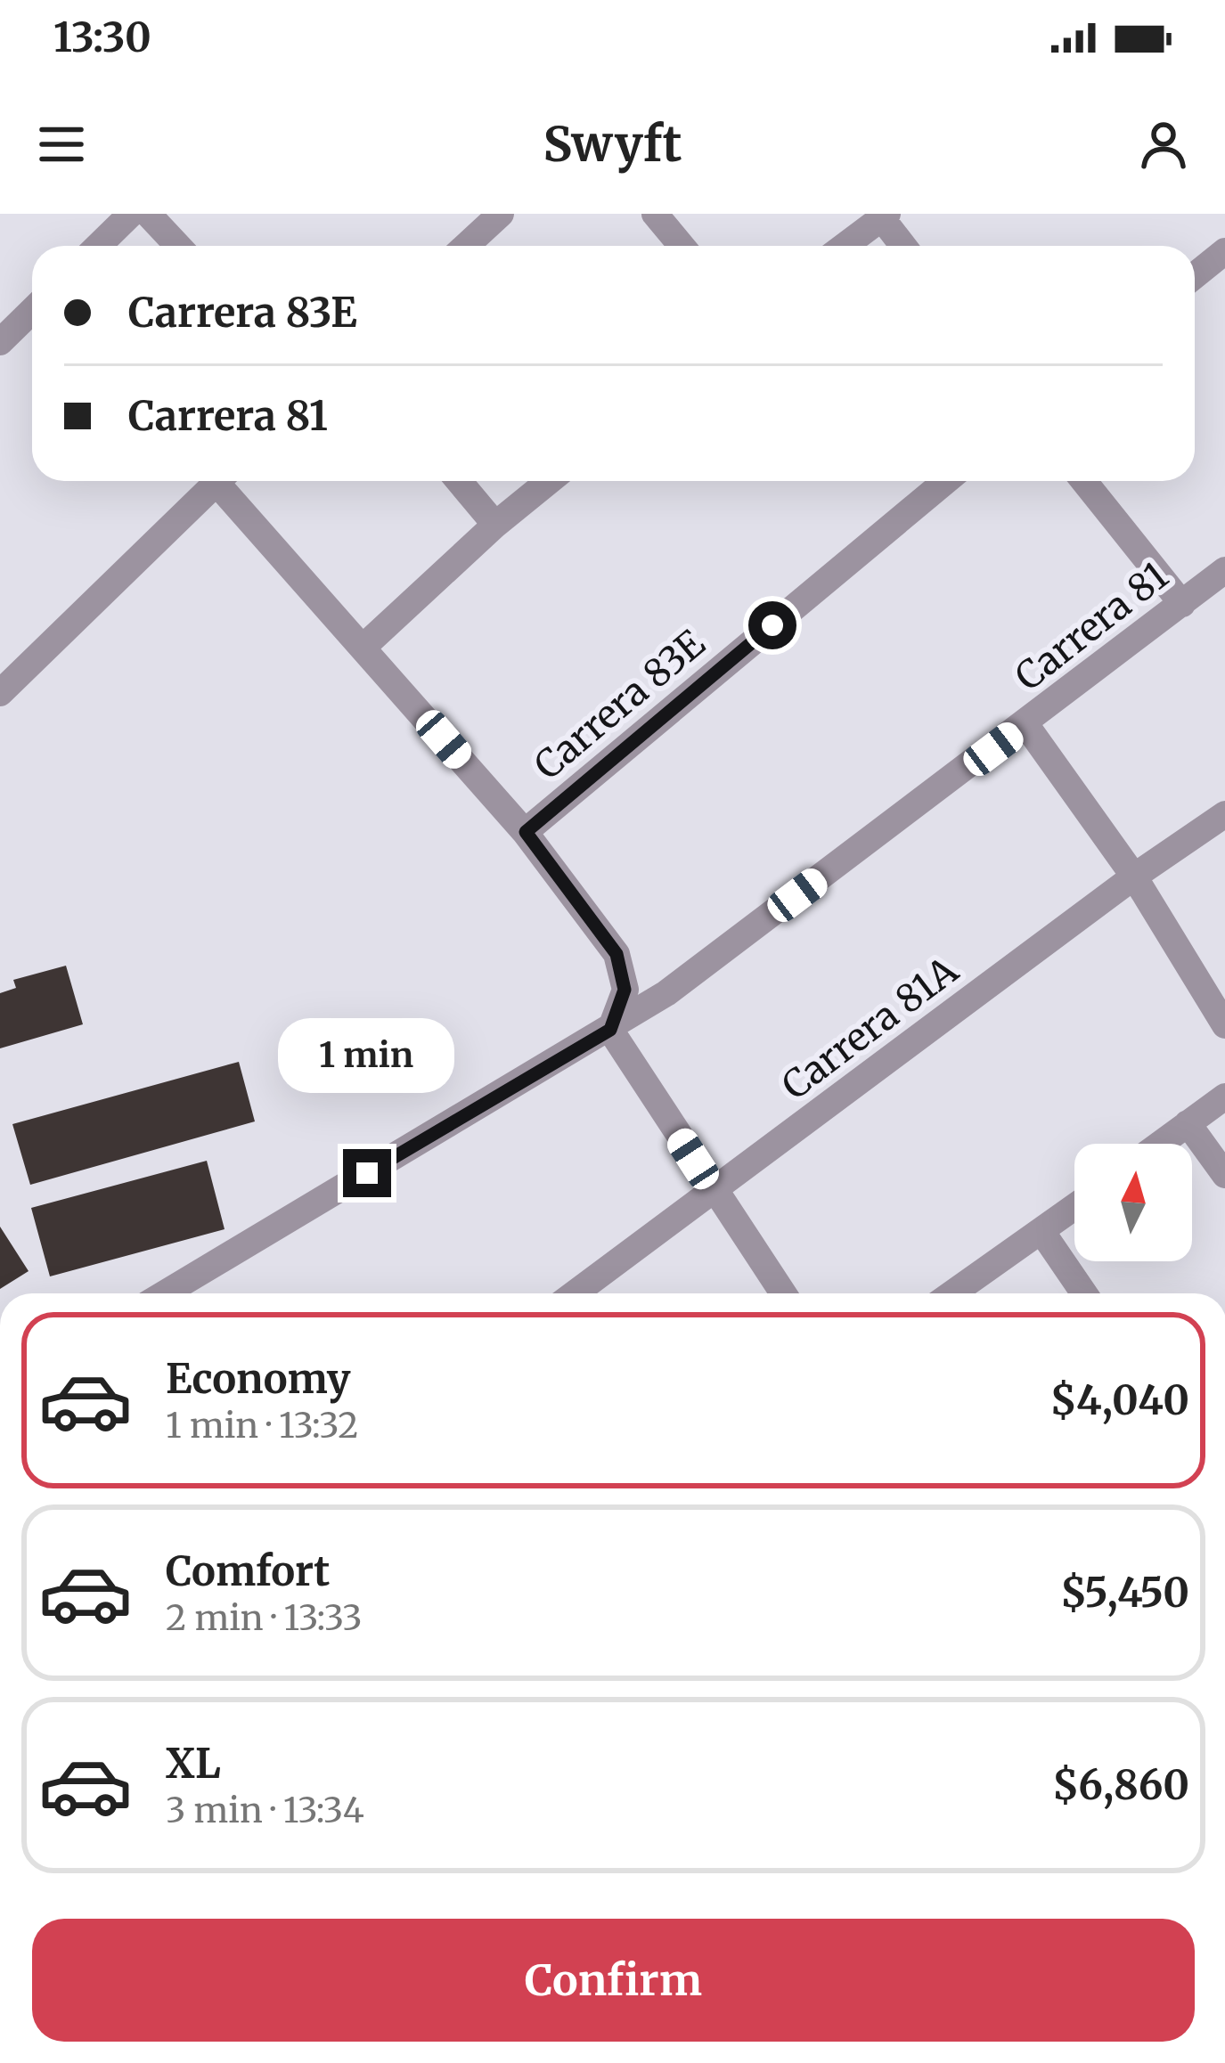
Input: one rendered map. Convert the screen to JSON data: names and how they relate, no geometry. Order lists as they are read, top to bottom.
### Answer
{
  "streets": {
    "street": ["Carrera 81", "Carrera 83E", "Carrera 81A"]
  },
  "north": "top",
  "page": {
    "status": "13:30",
    "header": "Swyft",
    "banner": ["Carrera 83E", "Carrera 81"],
    "bubble": "1 min",
    "list": [
      {
        "name": "Economy",
        "note": "1 min · 13:32",
        "value": "$4,040"
      },
      {
        "name": "Comfort",
        "note": "2 min · 13:33",
        "value": "$5,450"
      },
      {
        "name": "XL",
        "note": "3 min · 13:34",
        "value": "$6,860"
      }
    ],
    "buttons": "Confirm"
  }
}
